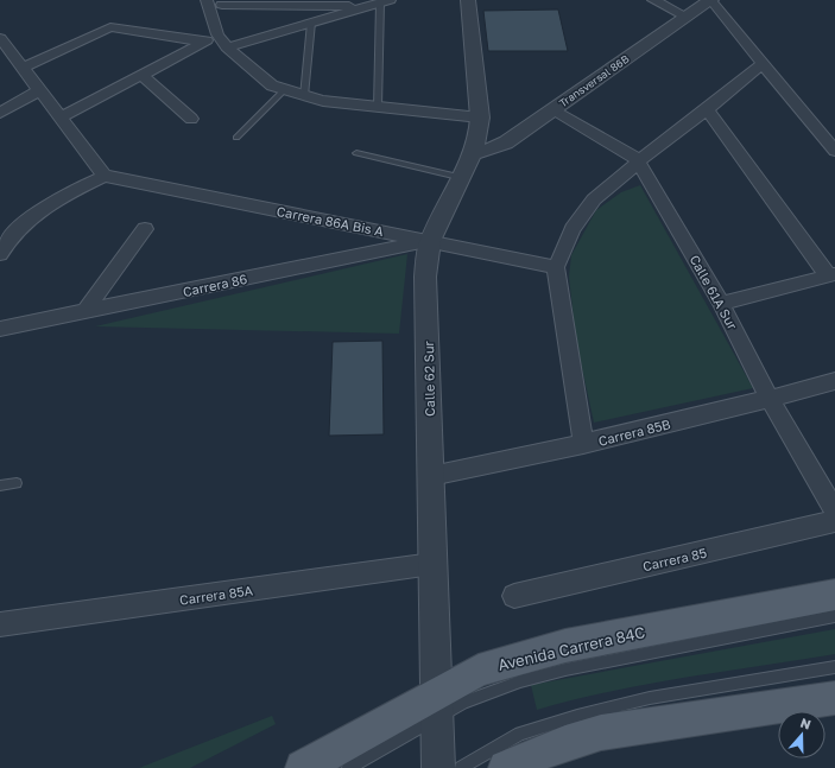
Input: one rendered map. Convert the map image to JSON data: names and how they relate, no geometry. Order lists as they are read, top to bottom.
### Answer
{
  "streets": {
    "main road": ["Avenida Carrera 84C"],
    "street": [
      "Transversal 86B",
      "Carrera 86A Bis A",
      "Carrera 86",
      "Calle 61A Sur",
      "Calle 62 Sur",
      "Carrera 85B",
      "Carrera 85",
      "Carrera 85A"
    ]
  },
  "crossings": [
    ["Transversal 86B", "Calle 61A Sur"],
    ["Transversal 86B", "Calle 62 Sur"],
    ["Carrera 86A Bis A", "Carrera 86"],
    ["Carrera 86A Bis A", "Calle 62 Sur"],
    ["Carrera 86", "Calle 62 Sur"],
    ["Calle 61A Sur", "Carrera 85B"],
    ["Calle 62 Sur", "Carrera 85B"],
    ["Calle 62 Sur", "Carrera 85A"],
    ["Calle 62 Sur", "Avenida Carrera 84C"]
  ],
  "north": "top"
}
